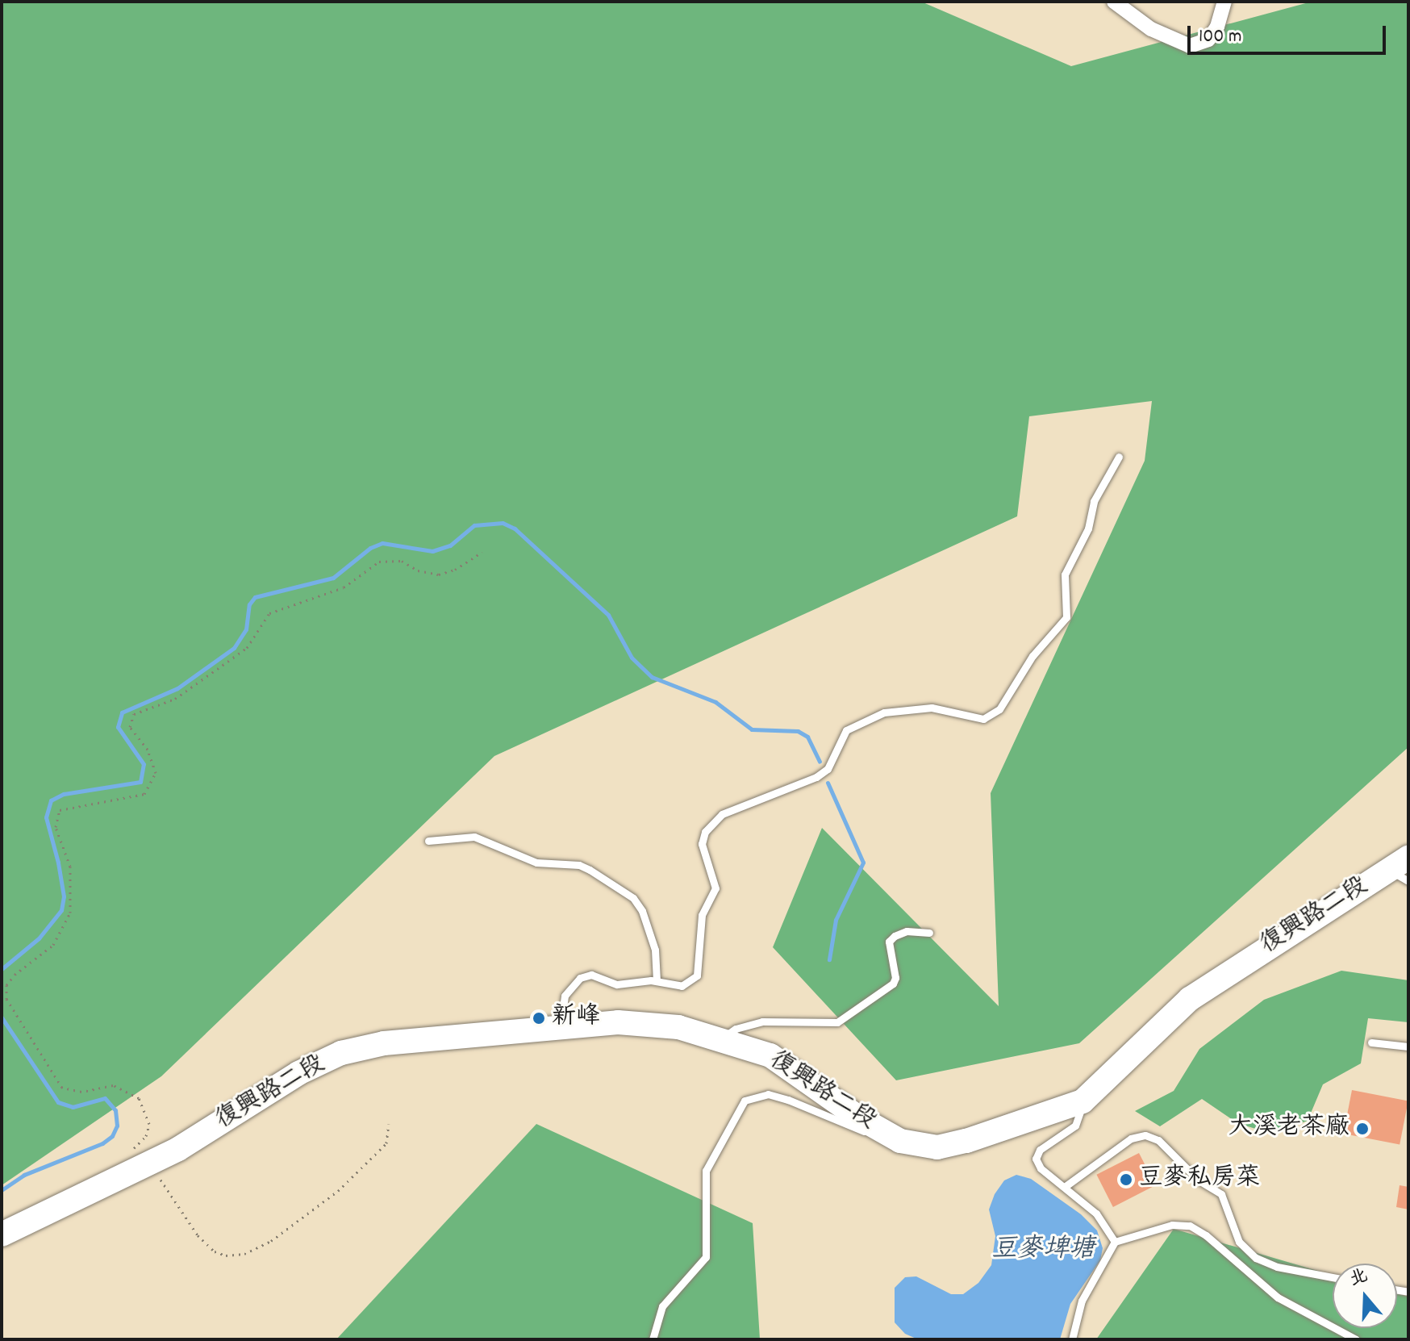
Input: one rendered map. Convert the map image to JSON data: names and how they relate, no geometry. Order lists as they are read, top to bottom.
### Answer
{
  "streets": {
    "main road": ["復興路二段"]
  },
  "water": ["豆麥埤塘"],
  "places": ["新峰", "大溪老茶廠", "豆麥私房菜"],
  "scale_bar": "100 m",
  "north": "top"
}
